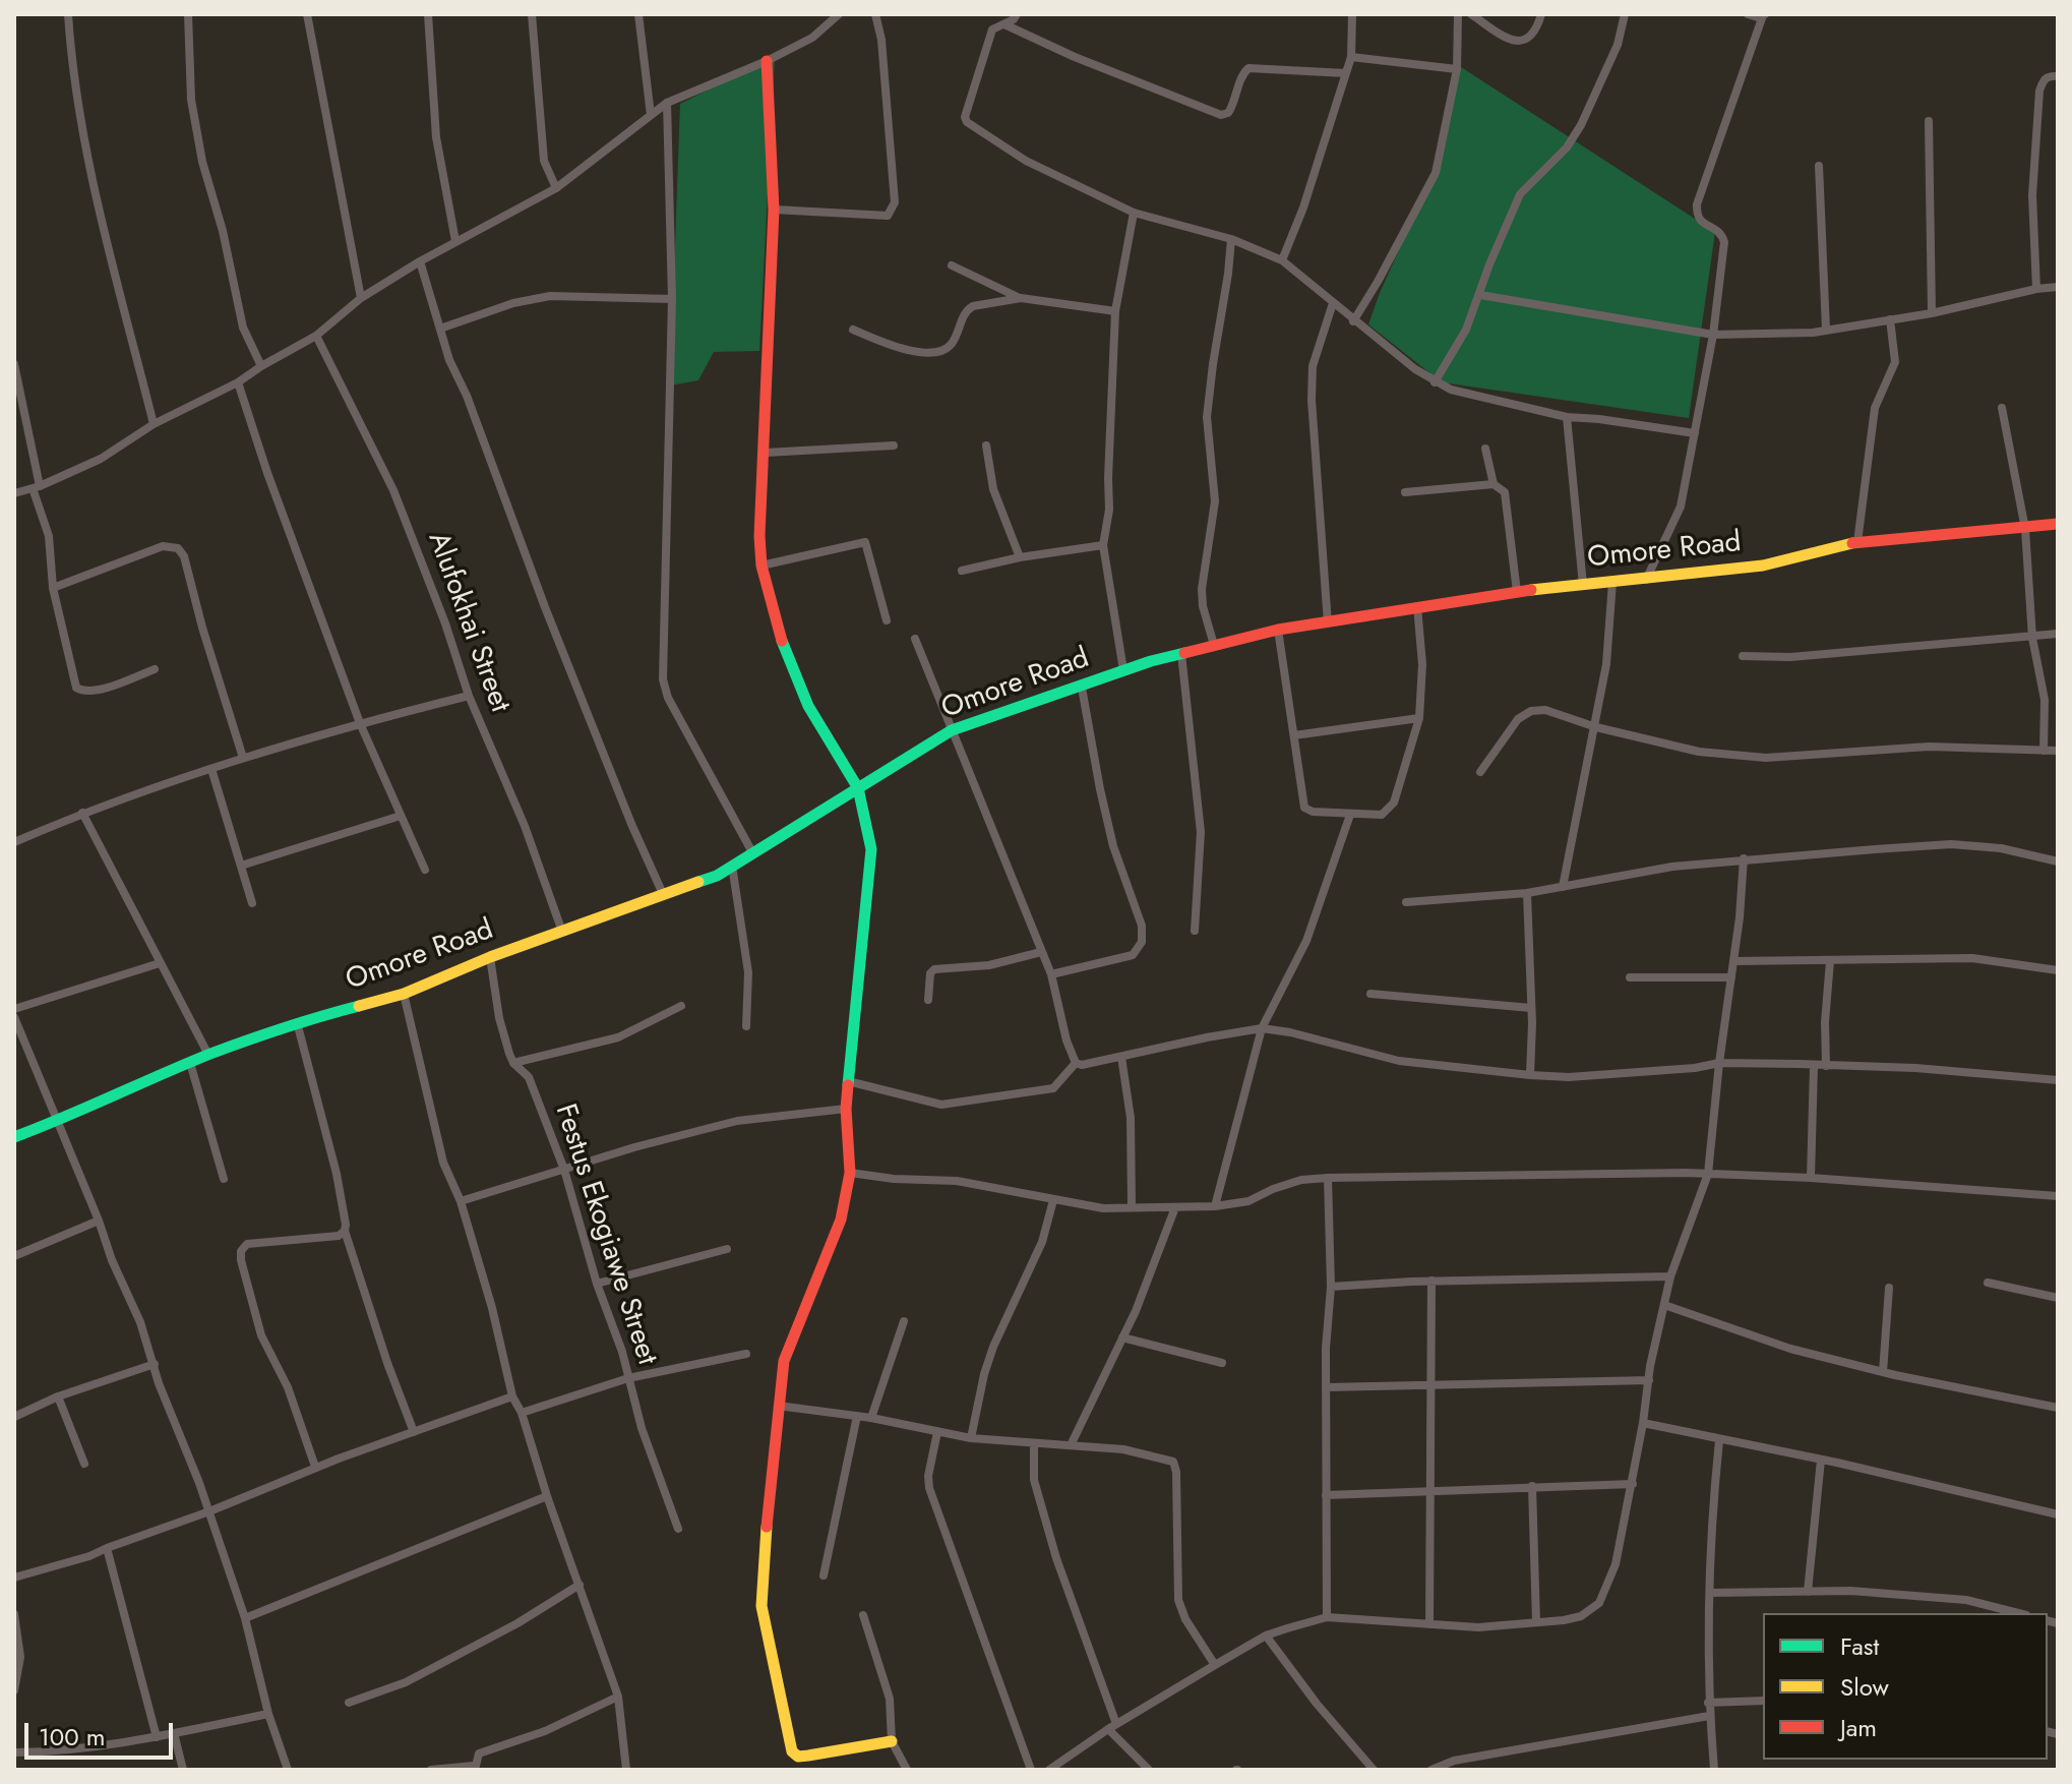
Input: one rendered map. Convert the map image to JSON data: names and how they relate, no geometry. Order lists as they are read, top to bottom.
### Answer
{
  "streets": {
    "street": ["Omore Road", "Alufokhai Street", "Festus Ekogiawe Street"]
  },
  "crossings": [
    ["Omore Road", "Alufokhai Street"],
    ["Omore Road", "Festus Ekogiawe Street"]
  ],
  "legend": ["Fast", "Slow", "Jam"],
  "scale_bar": "100 m"
}
